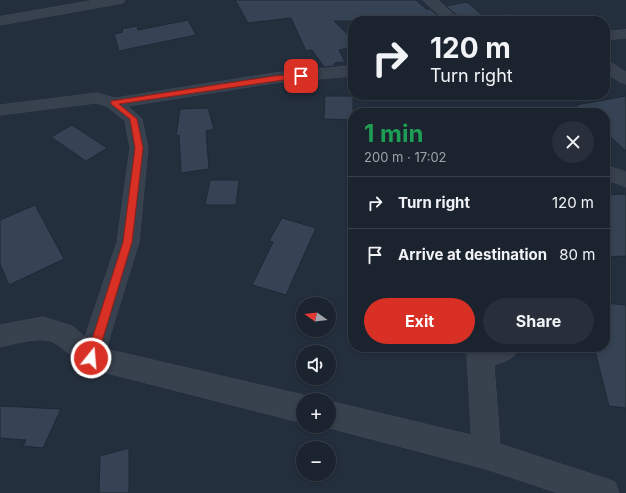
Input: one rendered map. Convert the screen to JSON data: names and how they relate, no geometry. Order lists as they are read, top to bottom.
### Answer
{
  "north": "left",
  "page": {
    "turn": ["120 m", "Turn right"],
    "heading": ["1 min", "200 m · 17:02"],
    "list": [
      {
        "name": "Turn right",
        "value": "120 m"
      },
      {
        "name": "Arrive at destination",
        "value": "80 m"
      }
    ],
    "buttons": ["Exit", "Share"],
    "map_buttons": ["+", "−"]
  }
}
